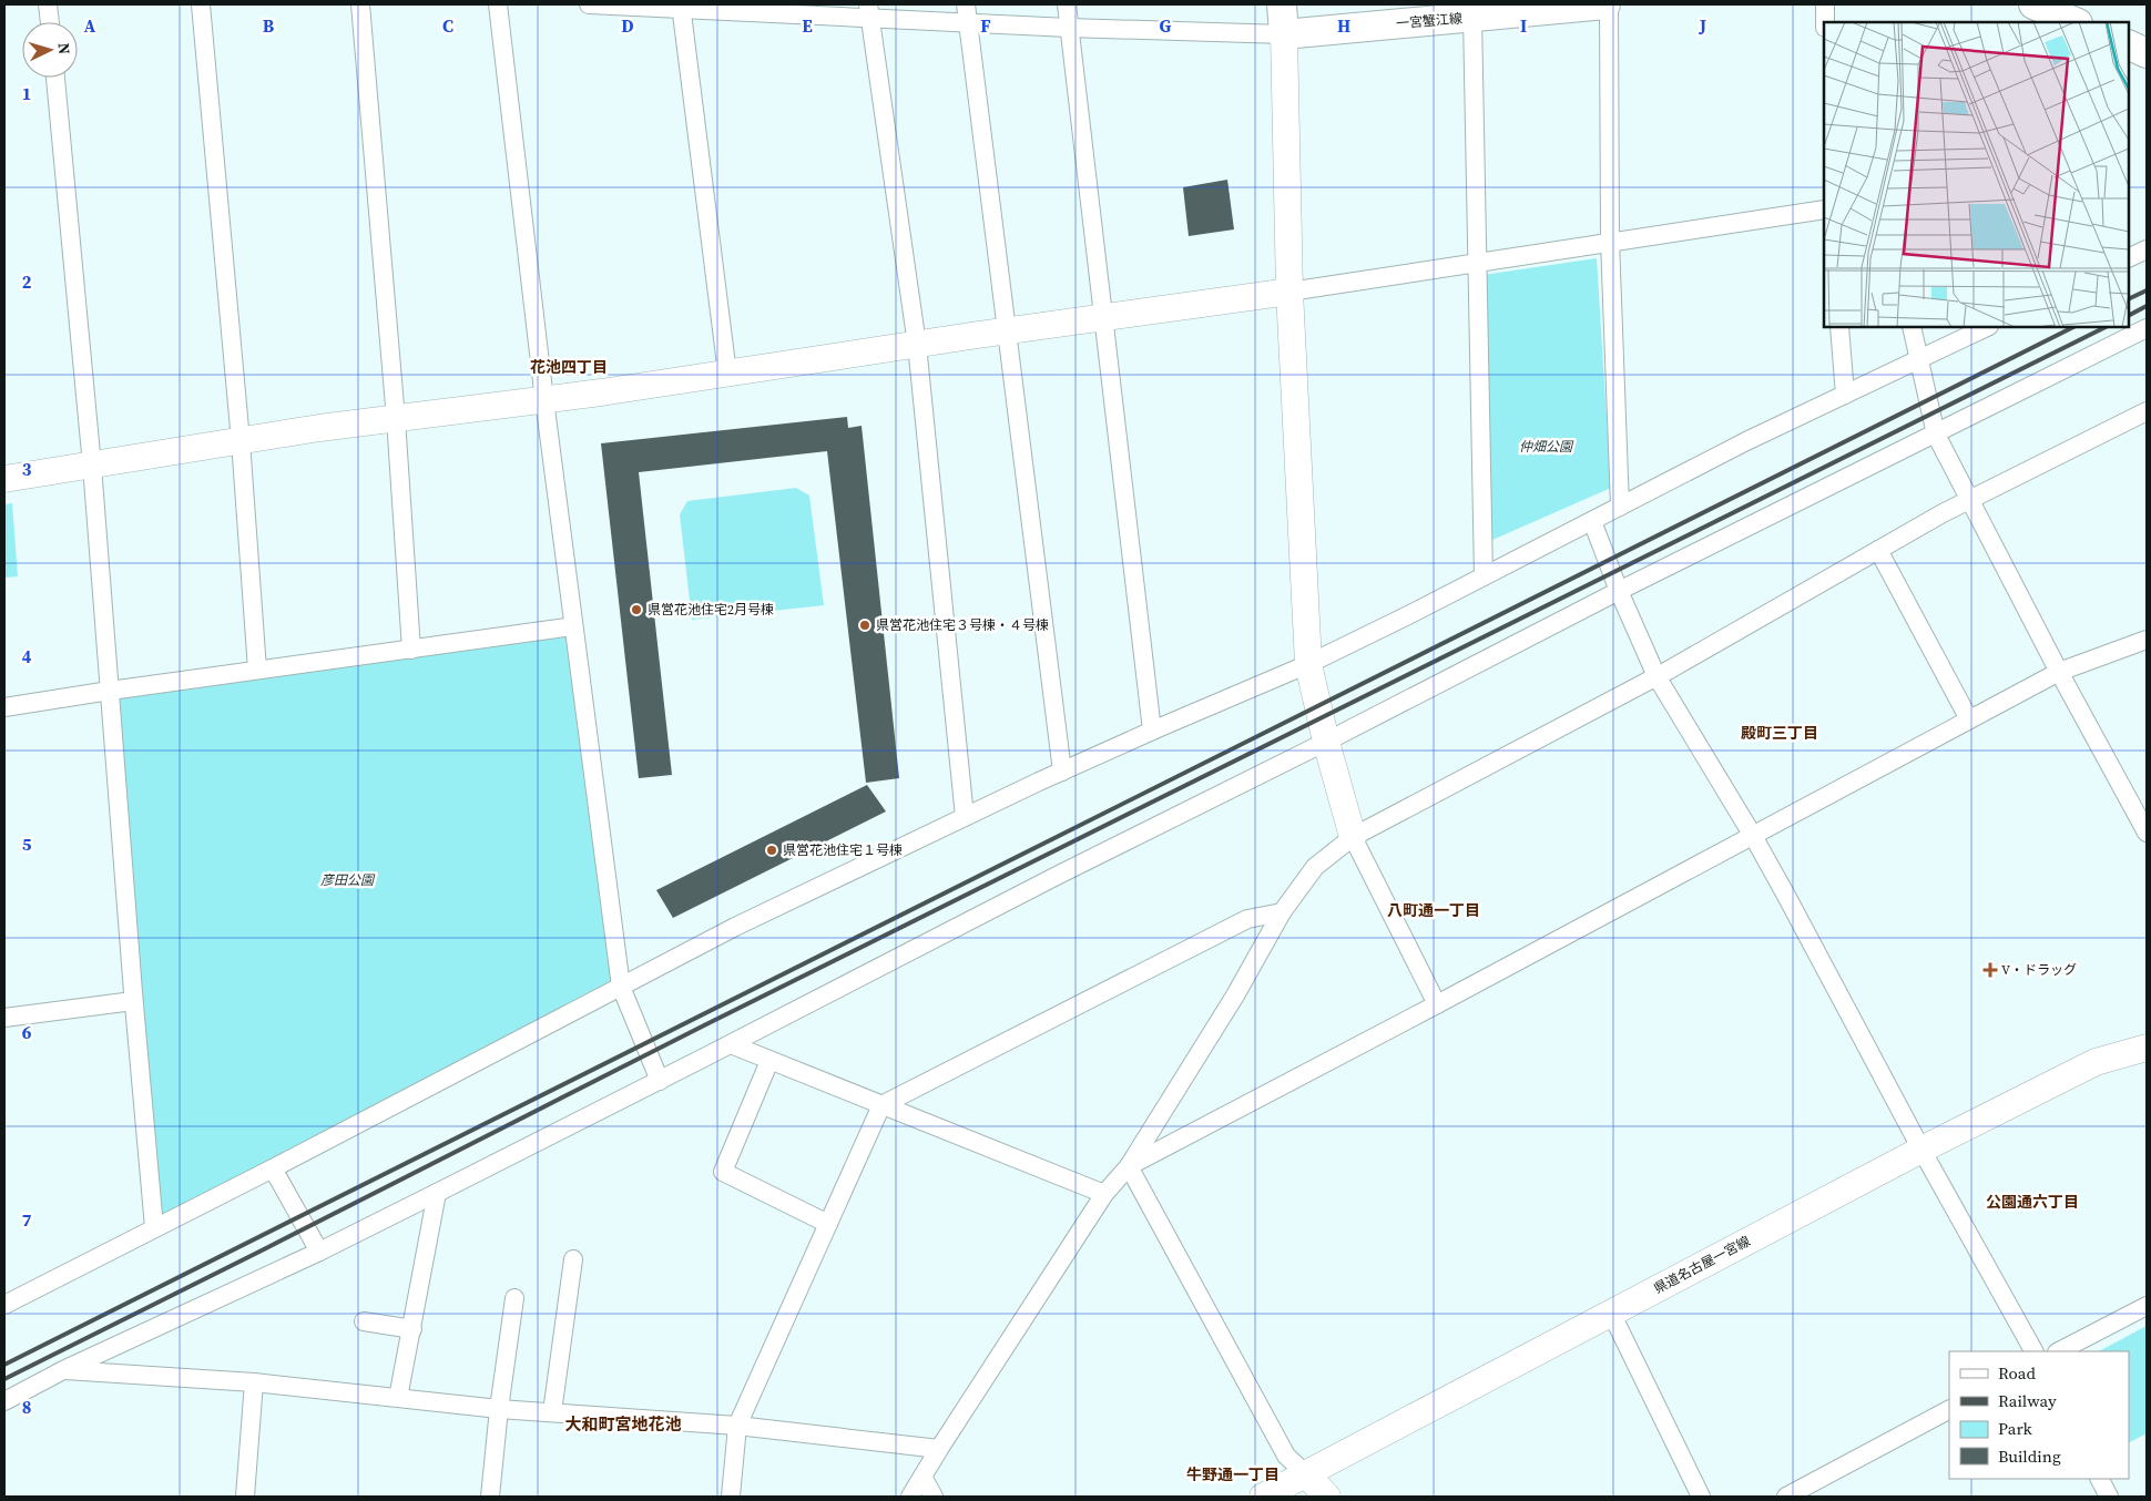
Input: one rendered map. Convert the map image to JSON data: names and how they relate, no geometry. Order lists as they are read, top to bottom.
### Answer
{
  "streets": {
    "main road": ["一宮蟹江線"],
    "street": ["県道名古屋一宮線"]
  },
  "districts": [
    "花池四丁目",
    "殿町三丁目",
    "八町通一丁目",
    "公園通六丁目",
    "大和町宮地花池",
    "牛野通一丁目"
  ],
  "parks": ["仲畑公園", "彦田公園"],
  "places": {
    "other": ["県営花池住宅2月号棟", "県営花池住宅３号棟・４号棟", "県営花池住宅１号棟"],
    "health": ["V・ドラッグ"]
  },
  "legend": [
    "Road",
    "Railway",
    "Park",
    "Building"
  ],
  "north": "right",
  "grid": {
    "columns": [
      "A",
      "B",
      "C",
      "D",
      "E",
      "F",
      "G",
      "H",
      "I",
      "J"
    ],
    "rows": [
      "1",
      "2",
      "3",
      "4",
      "5",
      "6",
      "7",
      "8"
    ]
  }
}
